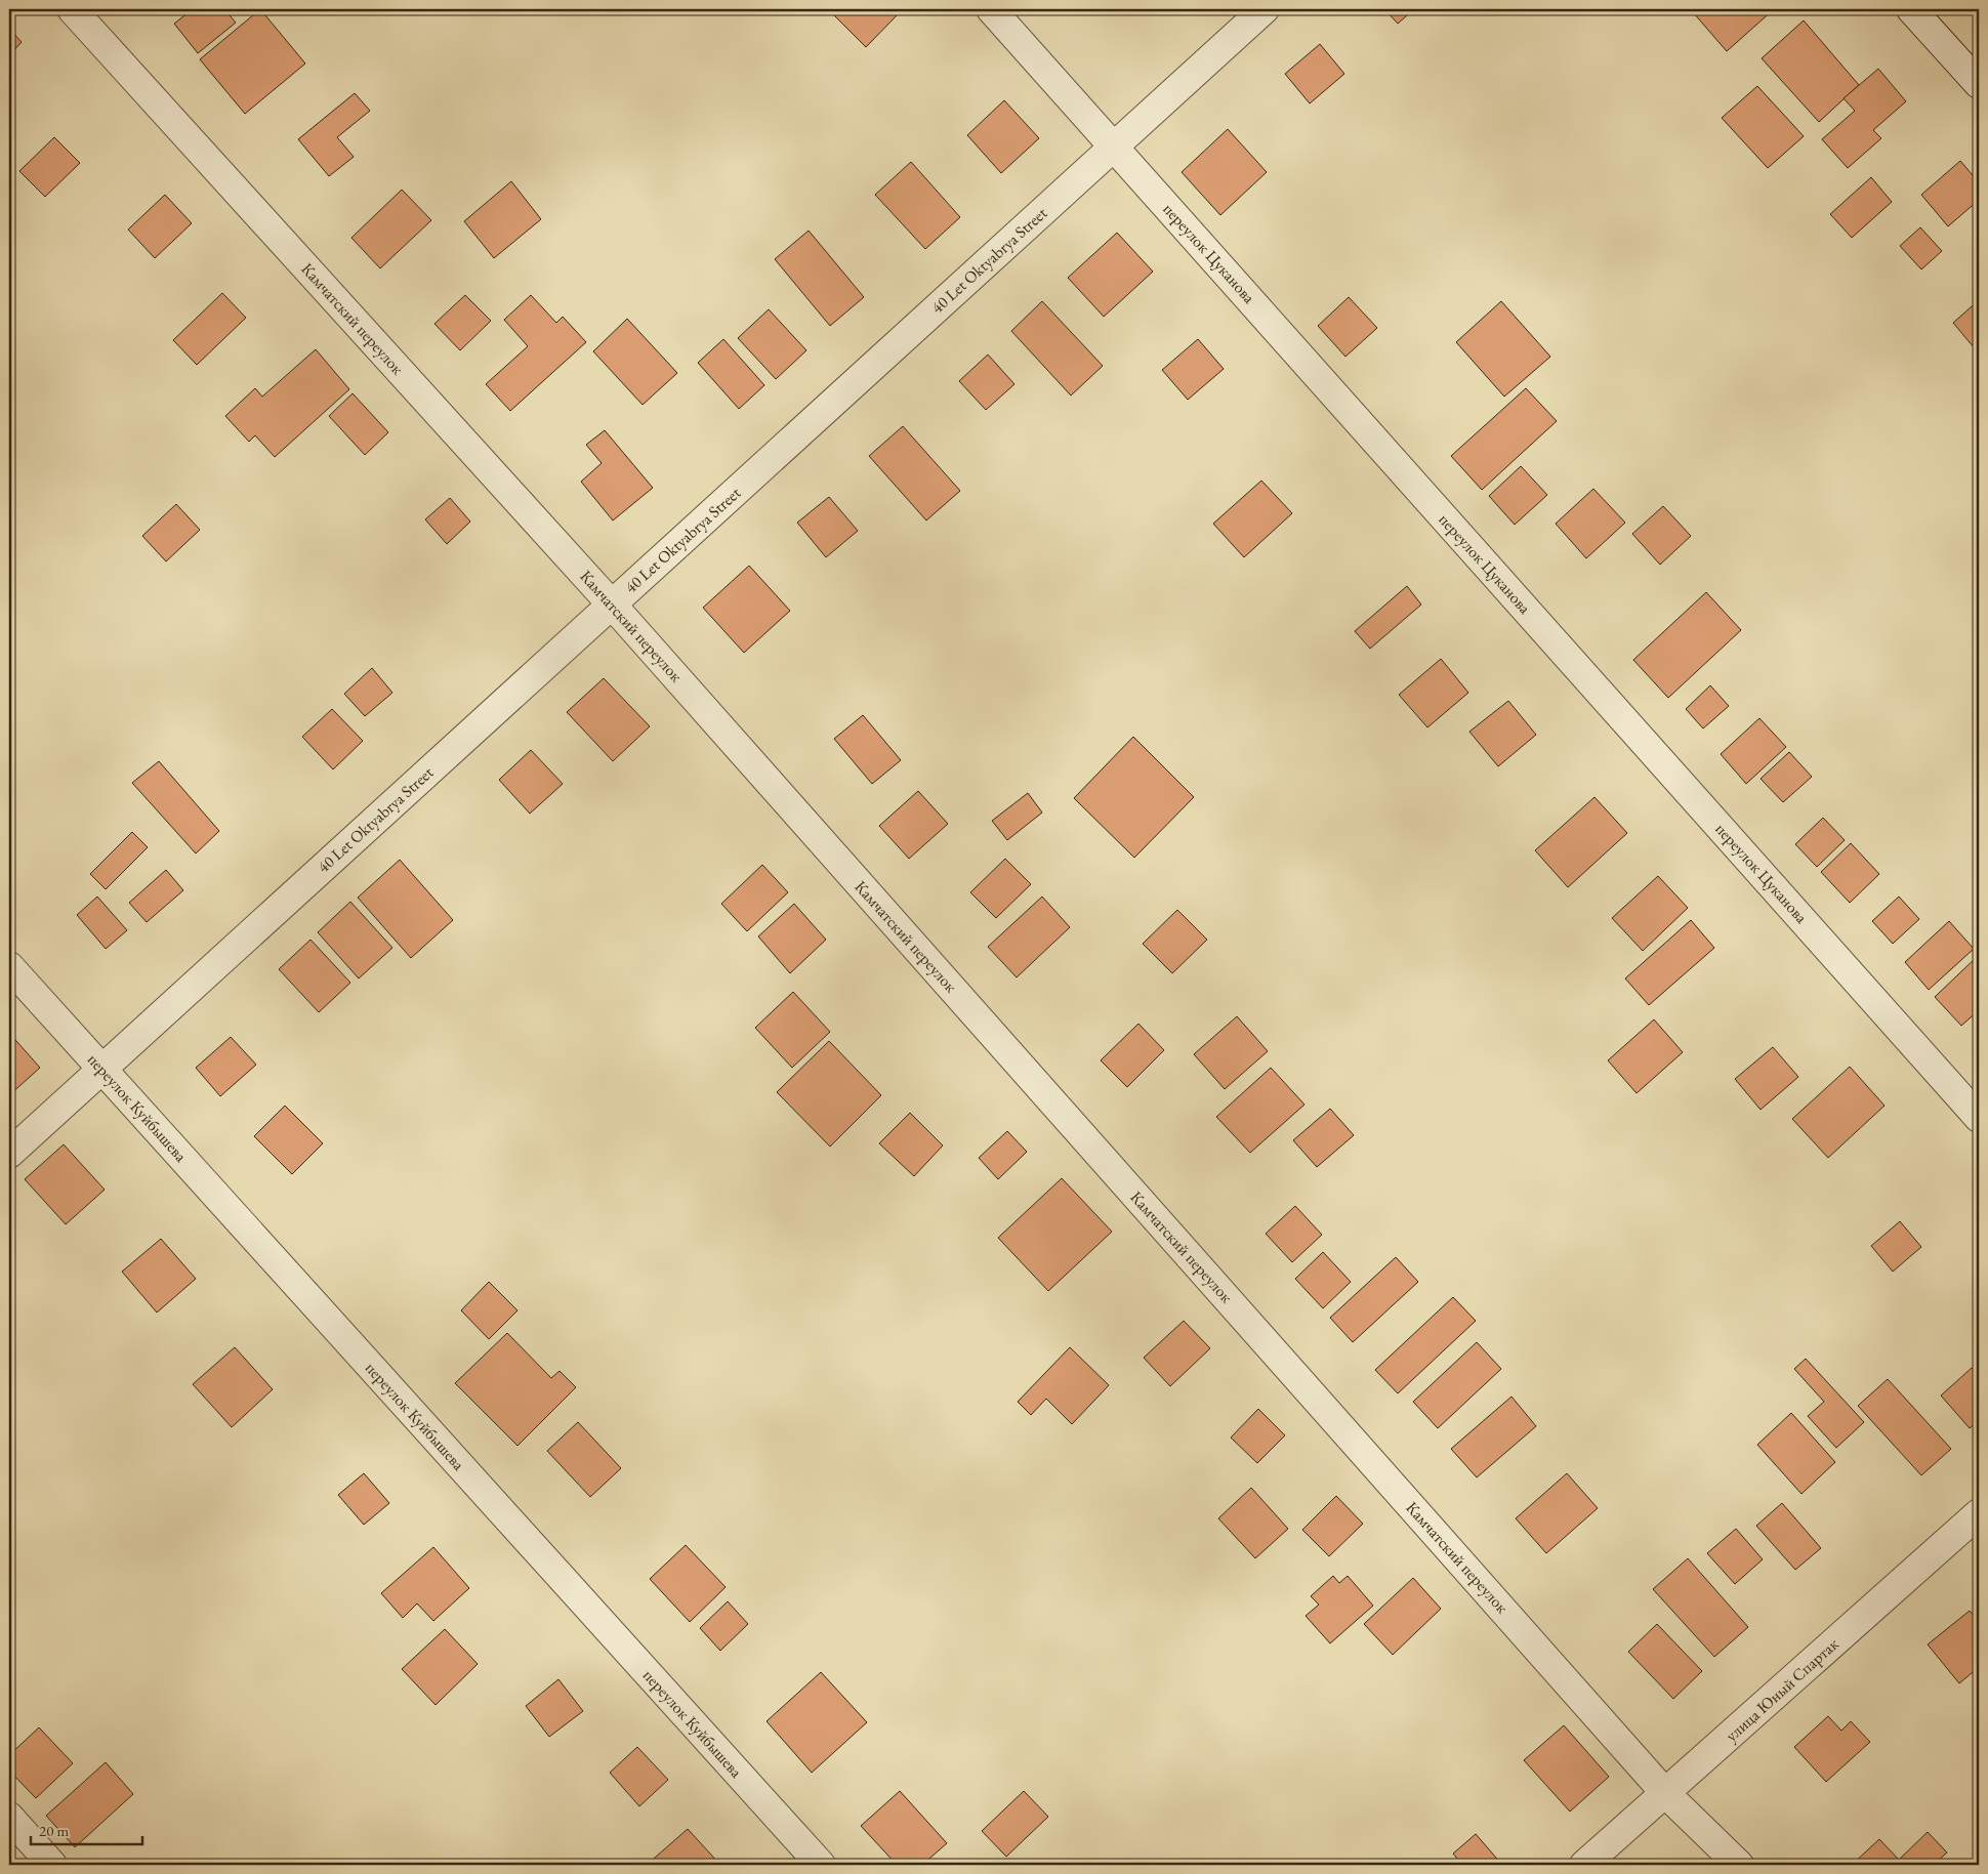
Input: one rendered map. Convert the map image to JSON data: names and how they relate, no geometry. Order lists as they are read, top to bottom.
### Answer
{
  "streets": {
    "street": [
      "переулок Цуканова",
      "40 Let Oktyabrya Street",
      "Камчатский переулок",
      "переулок Куйбышева",
      "улица Юный Спартак"
    ]
  },
  "crossings": [
    ["переулок Цуканова", "40 Let Oktyabrya Street"],
    ["40 Let Oktyabrya Street", "Камчатский переулок"],
    ["40 Let Oktyabrya Street", "переулок Куйбышева"],
    ["Камчатский переулок", "улица Юный Спартак"]
  ],
  "scale_bar": "20 m"
}
